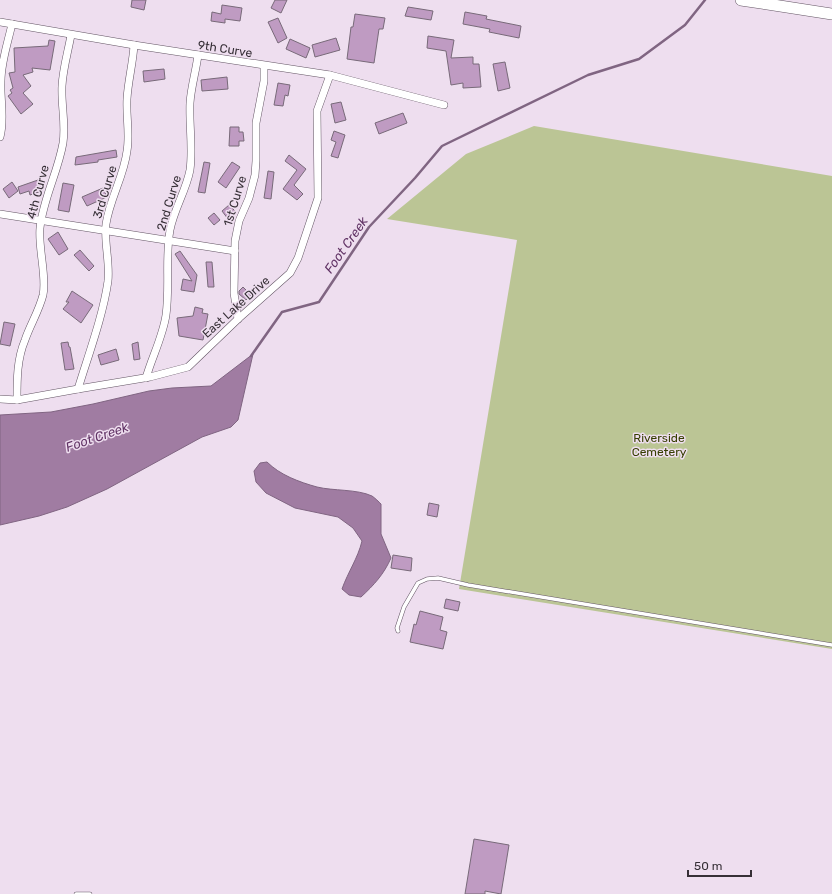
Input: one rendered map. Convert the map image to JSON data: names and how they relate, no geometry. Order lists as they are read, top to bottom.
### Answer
{
  "streets": {
    "street": [
      "9th Curve",
      "4th Curve",
      "3rd Curve",
      "1st Curve",
      "2nd Curve",
      "East Lake Drive"
    ]
  },
  "crossings": [
    ["9th Curve", "4th Curve"],
    ["9th Curve", "3rd Curve"],
    ["9th Curve", "1st Curve"],
    ["9th Curve", "2nd Curve"],
    ["9th Curve", "East Lake Drive"],
    ["4th Curve", "East Lake Drive"],
    ["3rd Curve", "East Lake Drive"],
    ["1st Curve", "East Lake Drive"],
    ["2nd Curve", "East Lake Drive"]
  ],
  "water": ["Foot Creek"],
  "parks": ["Riverside Cemetery"],
  "scale_bar": "50 m"
}
